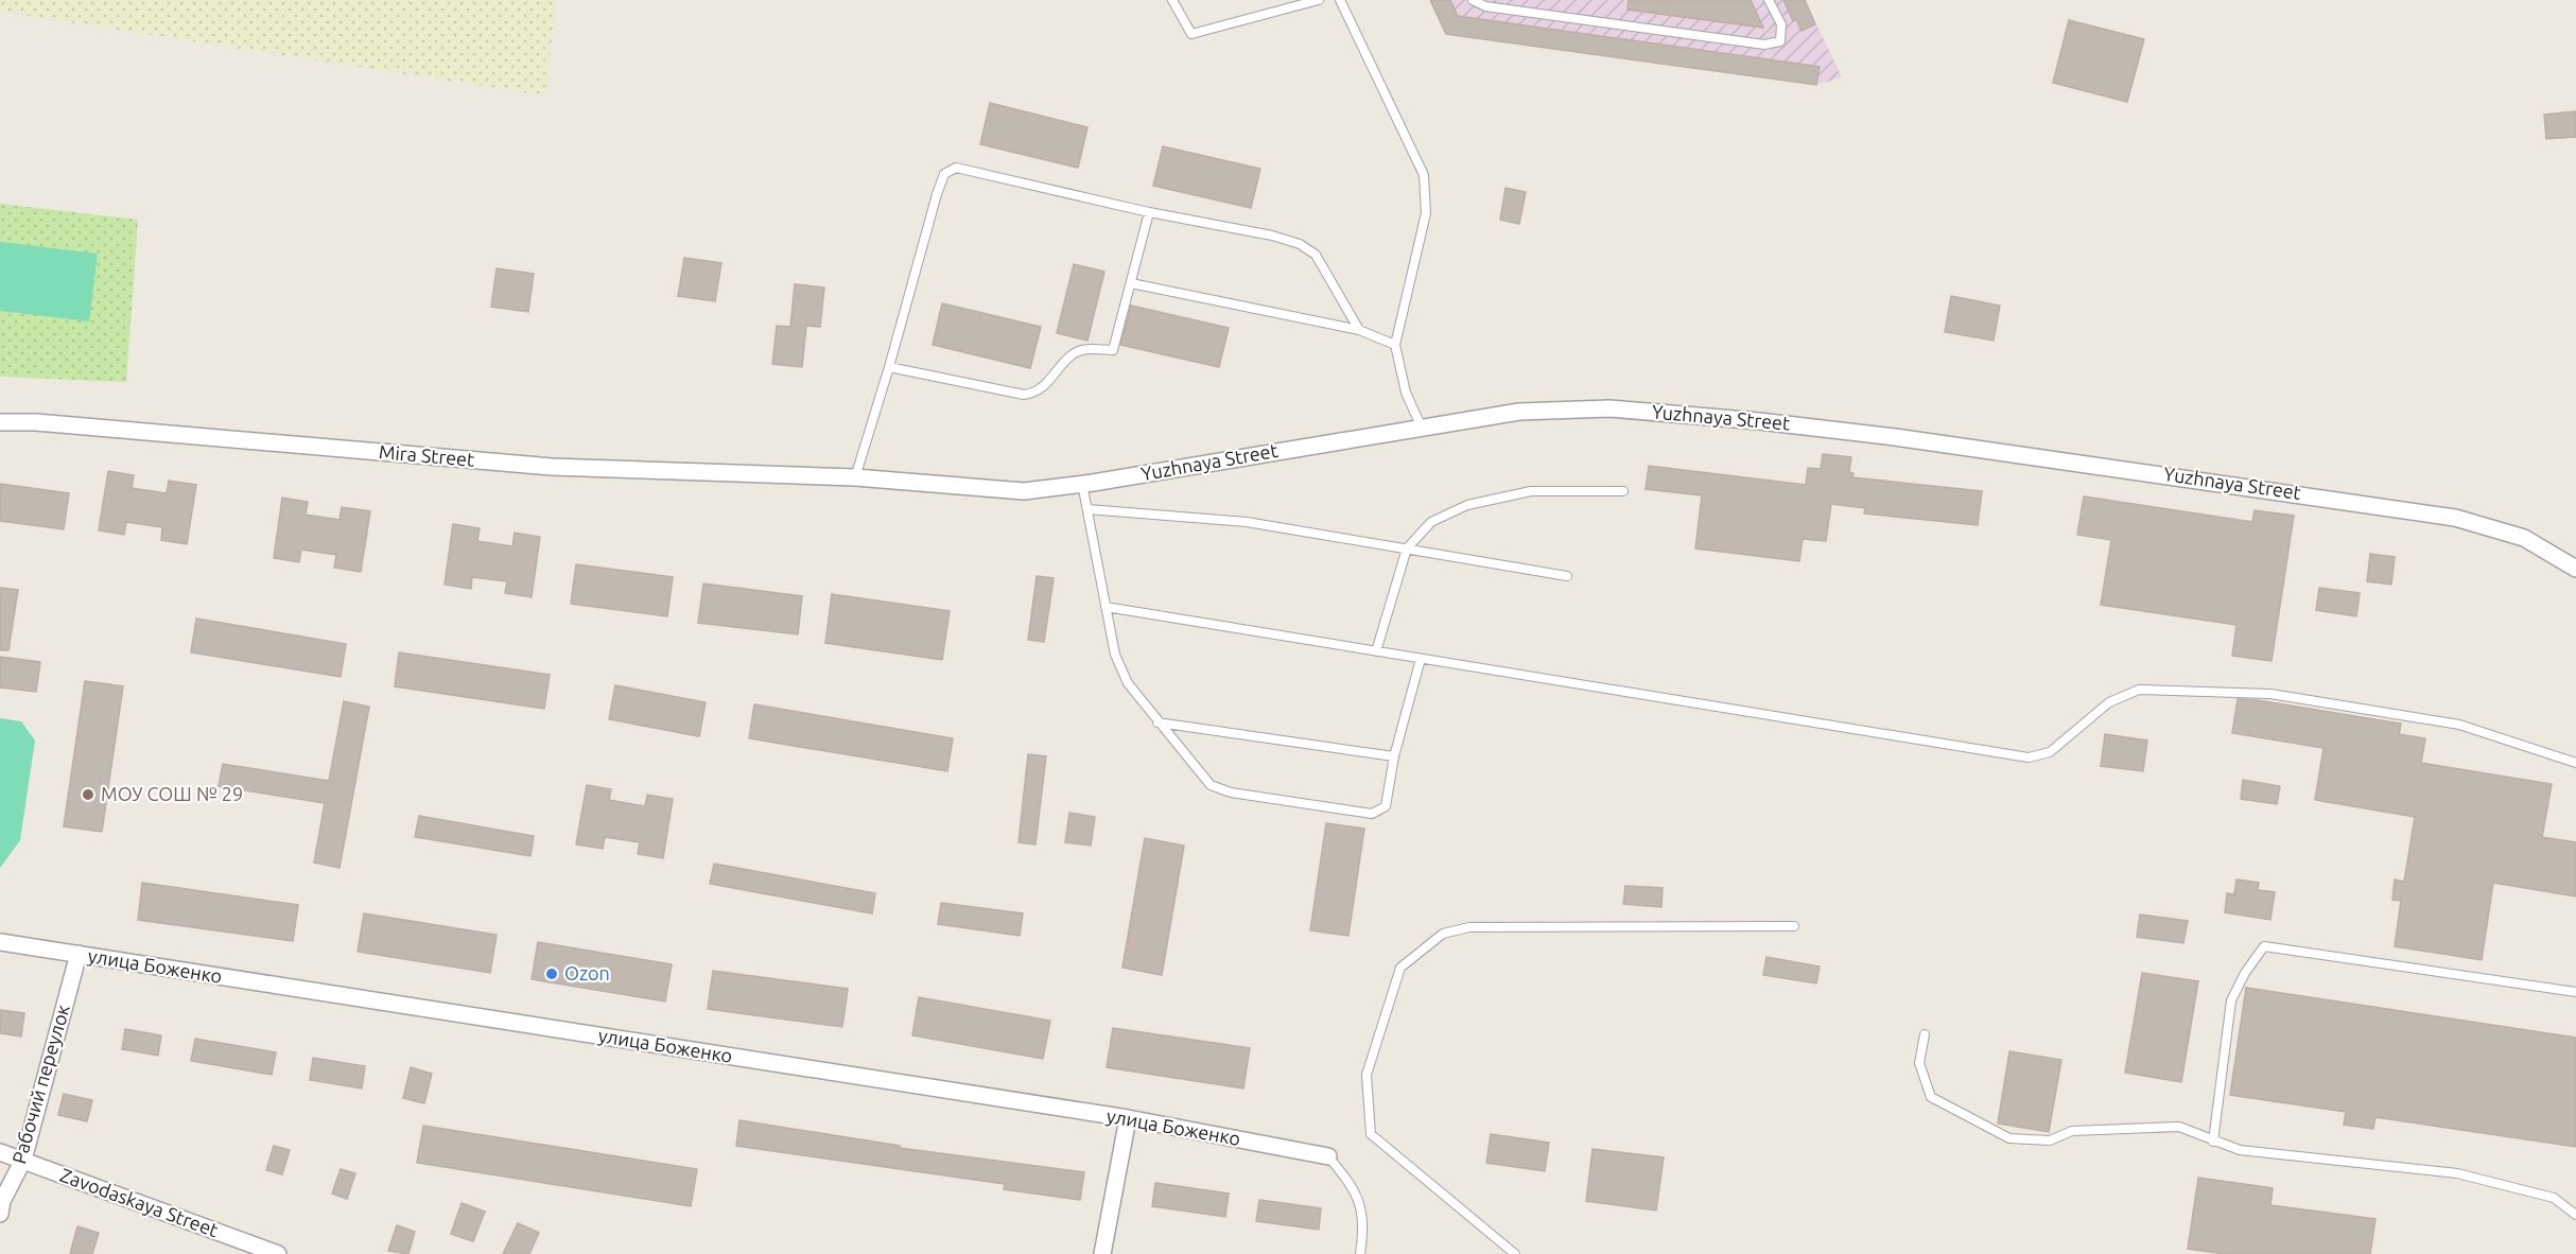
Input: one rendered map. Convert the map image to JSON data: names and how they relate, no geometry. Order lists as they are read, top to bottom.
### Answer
{
  "streets": {
    "street": [
      "Yuzhnaya Street",
      "Mira Street",
      "улица Боженко",
      "Рабочий переулок",
      "Zavodaskaya Street"
    ]
  },
  "crossings": [
    ["Yuzhnaya Street", "Mira Street"],
    ["улица Боженко", "Рабочий переулок"],
    ["Рабочий переулок", "Zavodaskaya Street"]
  ],
  "places": ["МОУ СОШ № 29", "Ozon"]
}
